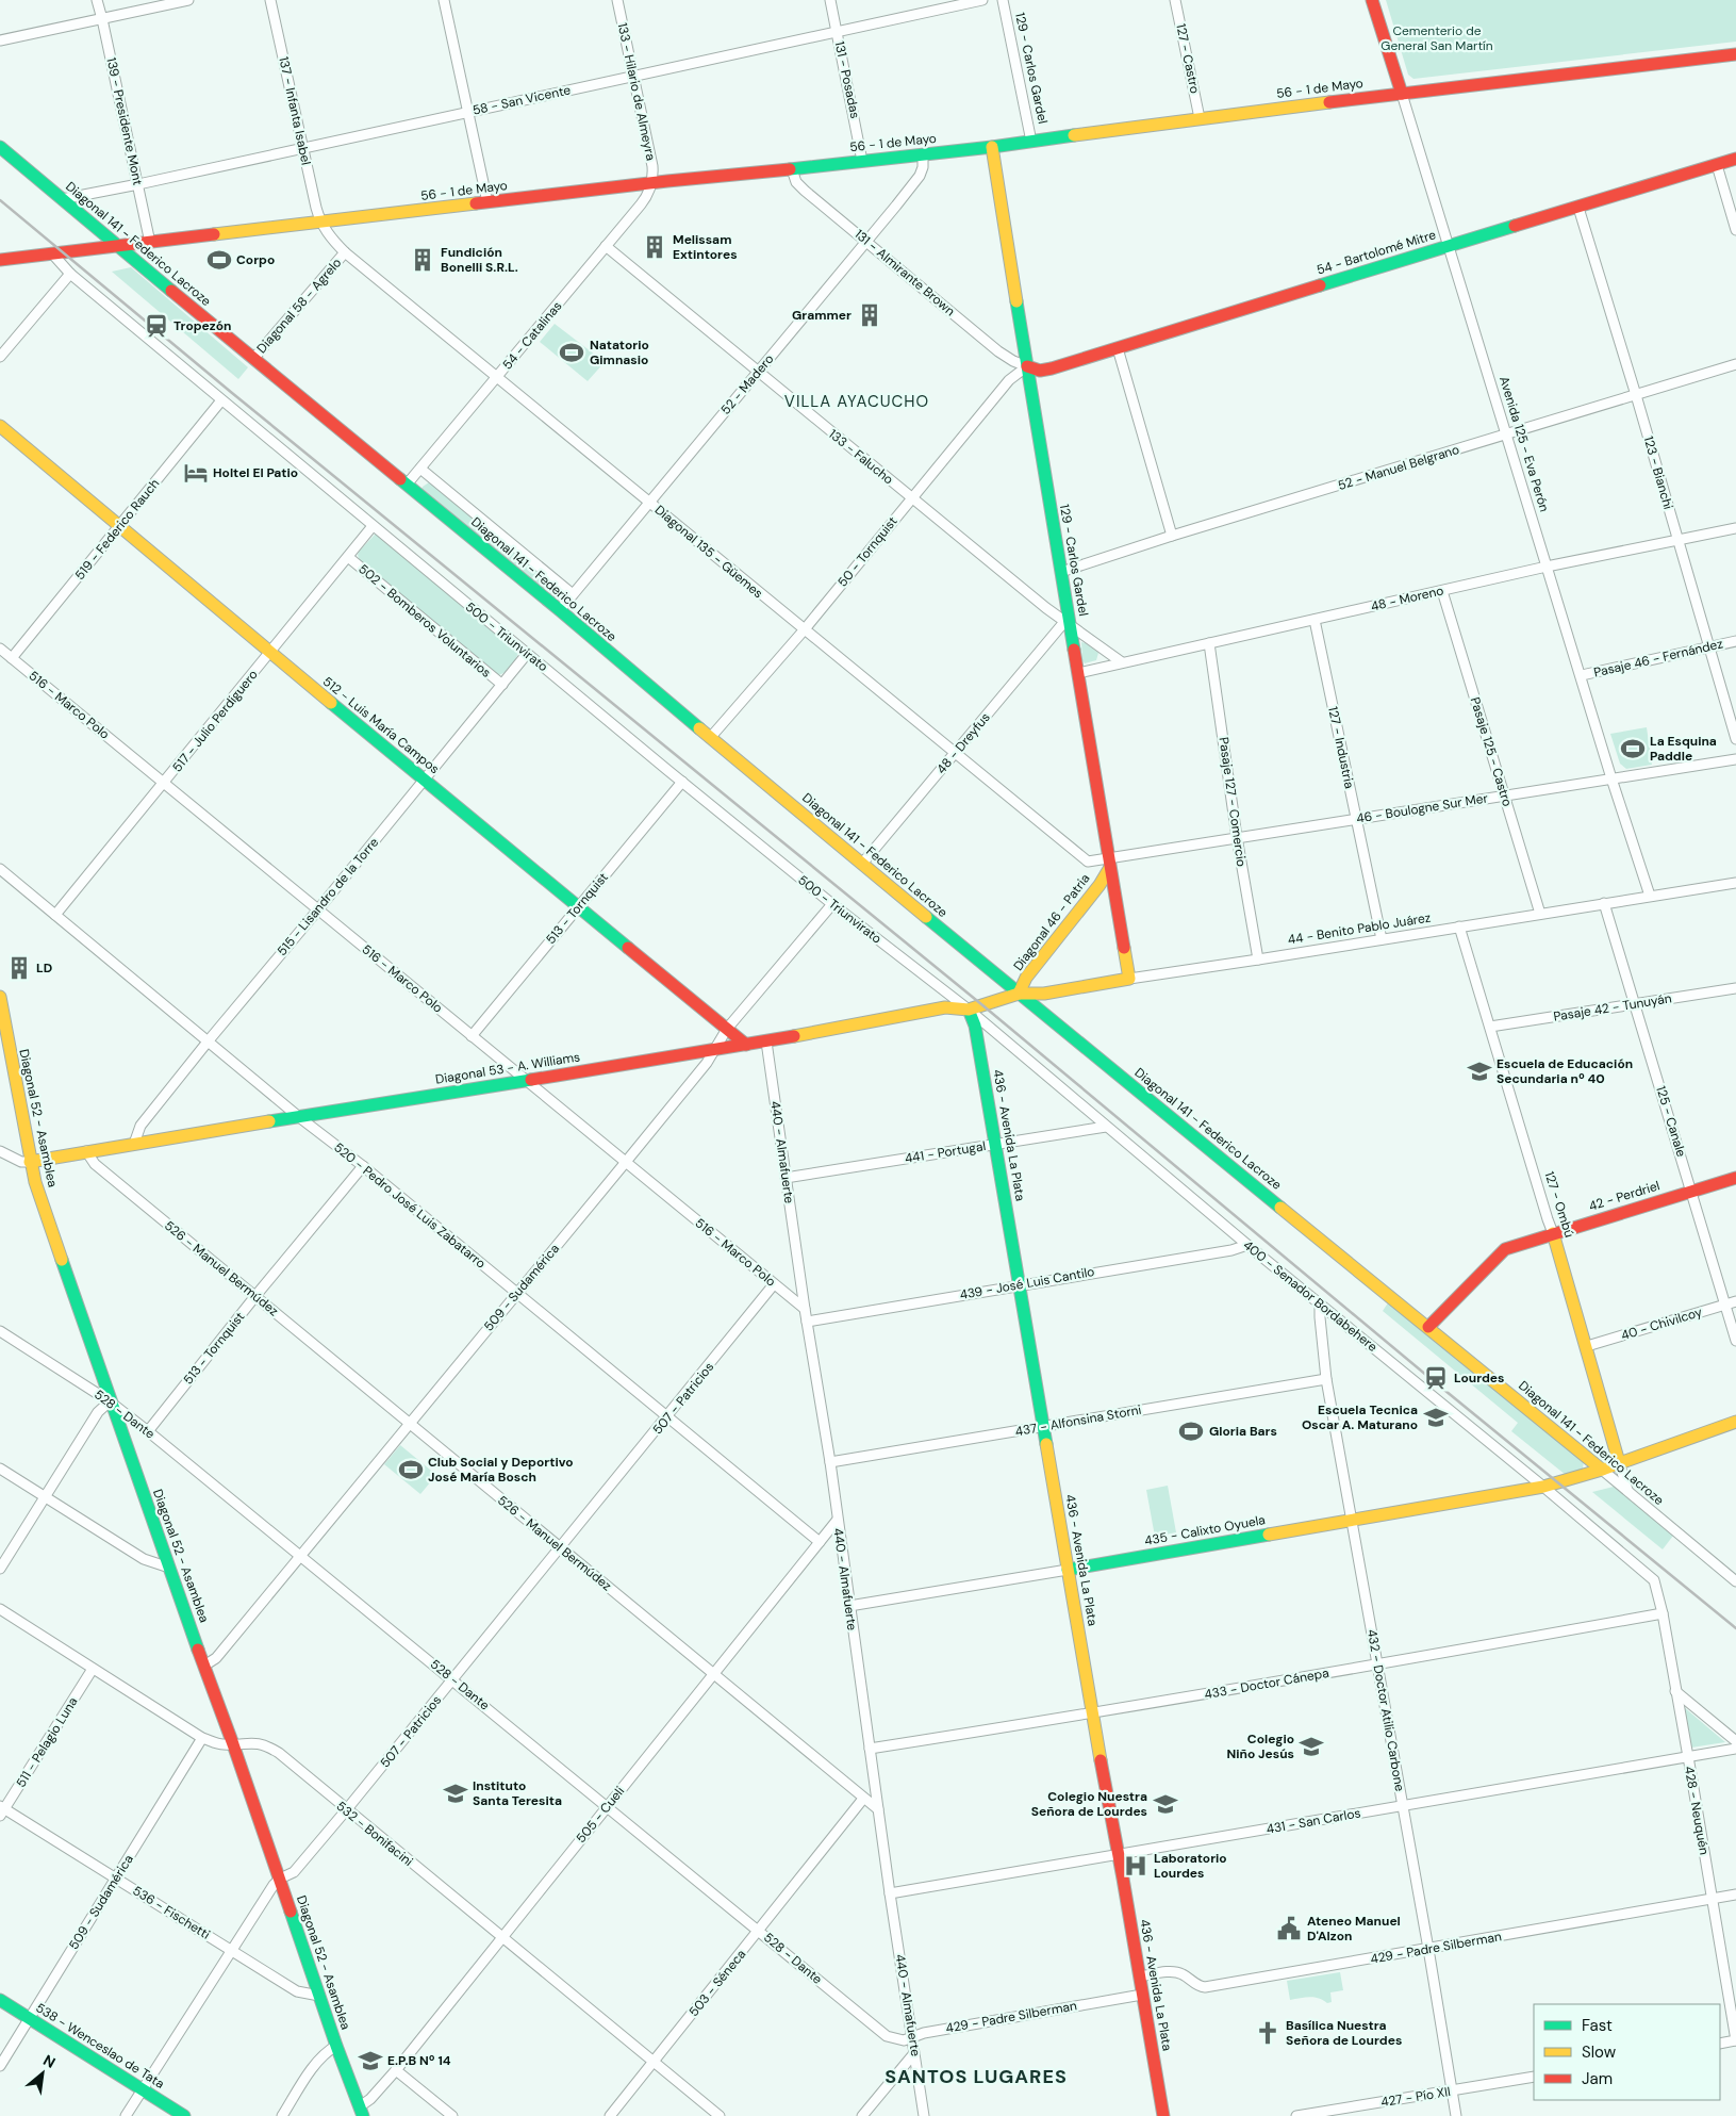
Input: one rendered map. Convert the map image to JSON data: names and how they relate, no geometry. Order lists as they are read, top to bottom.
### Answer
{
  "streets": {
    "street": [
      "127 - Castro",
      "129 - Carlos Gardel",
      "131 - Posadas",
      "56 - 1 de Mayo",
      "133 - Hilario de Almeyra",
      "58 - San Vicente",
      "137 - Infanta Isabel",
      "139 - Presidente Mont",
      "Diagonal 141 - Federico Lacroze",
      "54 - Bartolomé Mitre",
      "131 - Almirante Brown",
      "Diagonal 58 - Agrelo",
      "54 - Catalinas",
      "52 - Madero",
      "Avenida 125 - Eva Perón",
      "133 - Falucho",
      "52 - Manuel Belgrano",
      "123 - Bianchi",
      "519 - Federico Rauch",
      "Diagonal 135 - Güemes",
      "50 - Tornquist",
      "48 - Moreno",
      "502 - Bomberos Voluntarios",
      "500 - Triunvirato",
      "Pasaje 46 - Fernández",
      "516 - Marco Polo",
      "517 - Julio Perdiguero",
      "512 - Luis María Campos",
      "48 - Dreyfus",
      "127 - Industria",
      "Pasaje 125 - Castro",
      "Pasaje 127 - Comercio",
      "46 - Boulogne Sur Mer",
      "515 - Lisandro de la Torre",
      "513 - Tornquist",
      "Diagonal 46 - Patria",
      "44 - Benito Pablo Juárez",
      "Pasaje 42 - Tunuyán",
      "Diagonal 53 - A. Williams",
      "Diagonal 52 - Asamblea",
      "125 - Canale",
      "436 - Avenida La Plata",
      "440 - Almafuerte",
      "441 - Portugal",
      "42 - Perdriel",
      "127 - Ombú",
      "520 - Pedro José Luis Zabatarro",
      "526 - Manuel Bermúdez",
      "439 - José Luis Cantilo",
      "509 - Sudamérica",
      "400 - Senador Bordabehere",
      "40 - Chivilcoy",
      "507 - Patricios",
      "528 - Dante",
      "437 - Alfonsina Storni",
      "435 - Calixto Oyuela",
      "433 - Doctor Cánepa",
      "432 - Doctor Atilio Carbone",
      "511 - Pelagio Luna",
      "428 - Neuquén",
      "505 - Cueli",
      "431 - San Carlos",
      "532 - Bonifacini",
      "536 - Fischetti",
      "429 - Padre Silberman",
      "503 - Séneca",
      "538 - Wenceslao de Tata",
      "427 - Pío XII"
    ]
  },
  "crossings": [
    ["127 - Castro", "56 - 1 de Mayo"],
    ["129 - Carlos Gardel", "56 - 1 de Mayo"],
    ["129 - Carlos Gardel", "54 - Bartolomé Mitre"],
    ["129 - Carlos Gardel", "131 - Almirante Brown"],
    ["129 - Carlos Gardel", "133 - Falucho"],
    ["129 - Carlos Gardel", "52 - Manuel Belgrano"],
    ["129 - Carlos Gardel", "Diagonal 135 - Güemes"],
    ["129 - Carlos Gardel", "50 - Tornquist"],
    ["129 - Carlos Gardel", "48 - Moreno"],
    ["129 - Carlos Gardel", "48 - Dreyfus"],
    ["129 - Carlos Gardel", "46 - Boulogne Sur Mer"],
    ["129 - Carlos Gardel", "Diagonal 46 - Patria"],
    ["129 - Carlos Gardel", "44 - Benito Pablo Juárez"],
    ["131 - Posadas", "56 - 1 de Mayo"],
    ["131 - Posadas", "58 - San Vicente"],
    ["56 - 1 de Mayo", "133 - Hilario de Almeyra"],
    ["56 - 1 de Mayo", "137 - Infanta Isabel"],
    ["56 - 1 de Mayo", "139 - Presidente Mont"],
    ["56 - 1 de Mayo", "Diagonal 141 - Federico Lacroze"],
    ["56 - 1 de Mayo", "131 - Almirante Brown"],
    ["56 - 1 de Mayo", "54 - Catalinas"],
    ["56 - 1 de Mayo", "52 - Madero"],
    ["56 - 1 de Mayo", "Avenida 125 - Eva Perón"],
    ["56 - 1 de Mayo", "Diagonal 135 - Güemes"],
    ["56 - 1 de Mayo", "500 - Triunvirato"],
    ["133 - Hilario de Almeyra", "58 - San Vicente"],
    ["133 - Hilario de Almeyra", "54 - Catalinas"],
    ["58 - San Vicente", "137 - Infanta Isabel"],
    ["58 - San Vicente", "139 - Presidente Mont"],
    ["58 - San Vicente", "Diagonal 141 - Federico Lacroze"],
    ["137 - Infanta Isabel", "Diagonal 135 - Güemes"],
    ["Diagonal 141 - Federico Lacroze", "Diagonal 58 - Agrelo"],
    ["Diagonal 141 - Federico Lacroze", "54 - Catalinas"],
    ["Diagonal 141 - Federico Lacroze", "52 - Madero"],
    ["Diagonal 141 - Federico Lacroze", "50 - Tornquist"],
    ["Diagonal 141 - Federico Lacroze", "48 - Dreyfus"],
    ["Diagonal 141 - Federico Lacroze", "Diagonal 46 - Patria"],
    ["Diagonal 141 - Federico Lacroze", "44 - Benito Pablo Juárez"],
    ["Diagonal 141 - Federico Lacroze", "42 - Perdriel"],
    ["Diagonal 141 - Federico Lacroze", "127 - Ombú"],
    ["Diagonal 141 - Federico Lacroze", "435 - Calixto Oyuela"],
    ["54 - Bartolomé Mitre", "131 - Almirante Brown"],
    ["54 - Bartolomé Mitre", "Avenida 125 - Eva Perón"],
    ["54 - Bartolomé Mitre", "123 - Bianchi"],
    ["54 - Bartolomé Mitre", "50 - Tornquist"],
    ["131 - Almirante Brown", "52 - Madero"],
    ["131 - Almirante Brown", "50 - Tornquist"],
    ["Diagonal 58 - Agrelo", "Diagonal 135 - Güemes"],
    ["54 - Catalinas", "133 - Falucho"],
    ["54 - Catalinas", "Diagonal 135 - Güemes"],
    ["52 - Madero", "133 - Falucho"],
    ["52 - Madero", "Diagonal 135 - Güemes"],
    ["Avenida 125 - Eva Perón", "52 - Manuel Belgrano"],
    ["Avenida 125 - Eva Perón", "48 - Moreno"],
    ["Avenida 125 - Eva Perón", "Pasaje 46 - Fernández"],
    ["Avenida 125 - Eva Perón", "46 - Boulogne Sur Mer"],
    ["Avenida 125 - Eva Perón", "44 - Benito Pablo Juárez"],
    ["133 - Falucho", "50 - Tornquist"],
    ["133 - Falucho", "48 - Moreno"],
    ["133 - Falucho", "48 - Dreyfus"],
    ["52 - Manuel Belgrano", "123 - Bianchi"],
    ["123 - Bianchi", "48 - Moreno"],
    ["123 - Bianchi", "Pasaje 46 - Fernández"],
    ["519 - Federico Rauch", "500 - Triunvirato"],
    ["519 - Federico Rauch", "516 - Marco Polo"],
    ["519 - Federico Rauch", "512 - Luis María Campos"],
    ["Diagonal 135 - Güemes", "50 - Tornquist"],
    ["Diagonal 135 - Güemes", "48 - Dreyfus"],
    ["Diagonal 135 - Güemes", "46 - Boulogne Sur Mer"],
    ["Diagonal 135 - Güemes", "Diagonal 46 - Patria"],
    ["48 - Moreno", "127 - Industria"],
    ["48 - Moreno", "Pasaje 125 - Castro"],
    ["48 - Moreno", "Pasaje 127 - Comercio"],
    ["502 - Bomberos Voluntarios", "517 - Julio Perdiguero"],
    ["502 - Bomberos Voluntarios", "515 - Lisandro de la Torre"],
    ["500 - Triunvirato", "517 - Julio Perdiguero"],
    ["500 - Triunvirato", "515 - Lisandro de la Torre"],
    ["500 - Triunvirato", "513 - Tornquist"],
    ["500 - Triunvirato", "Diagonal 53 - A. Williams"],
    ["500 - Triunvirato", "436 - Avenida La Plata"],
    ["500 - Triunvirato", "509 - Sudamérica"],
    ["500 - Triunvirato", "400 - Senador Bordabehere"],
    ["516 - Marco Polo", "517 - Julio Perdiguero"],
    ["516 - Marco Polo", "515 - Lisandro de la Torre"],
    ["516 - Marco Polo", "513 - Tornquist"],
    ["516 - Marco Polo", "Diagonal 53 - A. Williams"],
    ["516 - Marco Polo", "440 - Almafuerte"],
    ["516 - Marco Polo", "509 - Sudamérica"],
    ["516 - Marco Polo", "507 - Patricios"],
    ["517 - Julio Perdiguero", "512 - Luis María Campos"],
    ["517 - Julio Perdiguero", "520 - Pedro José Luis Zabatarro"],
    ["512 - Luis María Campos", "515 - Lisandro de la Torre"],
    ["512 - Luis María Campos", "513 - Tornquist"],
    ["512 - Luis María Campos", "Diagonal 53 - A. Williams"],
    ["512 - Luis María Campos", "509 - Sudamérica"],
    ["127 - Industria", "46 - Boulogne Sur Mer"],
    ["127 - Industria", "44 - Benito Pablo Juárez"],
    ["Pasaje 125 - Castro", "46 - Boulogne Sur Mer"],
    ["Pasaje 125 - Castro", "44 - Benito Pablo Juárez"],
    ["Pasaje 127 - Comercio", "46 - Boulogne Sur Mer"],
    ["Pasaje 127 - Comercio", "44 - Benito Pablo Juárez"],
    ["46 - Boulogne Sur Mer", "Diagonal 46 - Patria"],
    ["515 - Lisandro de la Torre", "Diagonal 53 - A. Williams"],
    ["515 - Lisandro de la Torre", "520 - Pedro José Luis Zabatarro"],
    ["513 - Tornquist", "520 - Pedro José Luis Zabatarro"],
    ["513 - Tornquist", "526 - Manuel Bermúdez"],
    ["513 - Tornquist", "528 - Dante"],
    ["Diagonal 46 - Patria", "44 - Benito Pablo Juárez"],
    ["44 - Benito Pablo Juárez", "Diagonal 53 - A. Williams"],
    ["44 - Benito Pablo Juárez", "125 - Canale"],
    ["44 - Benito Pablo Juárez", "127 - Ombú"],
    ["Pasaje 42 - Tunuyán", "125 - Canale"],
    ["Pasaje 42 - Tunuyán", "127 - Ombú"],
    ["Diagonal 53 - A. Williams", "Diagonal 52 - Asamblea"],
    ["Diagonal 53 - A. Williams", "436 - Avenida La Plata"],
    ["Diagonal 53 - A. Williams", "440 - Almafuerte"],
    ["Diagonal 53 - A. Williams", "520 - Pedro José Luis Zabatarro"],
    ["Diagonal 53 - A. Williams", "526 - Manuel Bermúdez"],
    ["Diagonal 53 - A. Williams", "509 - Sudamérica"],
    ["Diagonal 53 - A. Williams", "400 - Senador Bordabehere"],
    ["Diagonal 52 - Asamblea", "509 - Sudamérica"],
    ["Diagonal 52 - Asamblea", "507 - Patricios"],
    ["Diagonal 52 - Asamblea", "528 - Dante"],
    ["Diagonal 52 - Asamblea", "505 - Cueli"],
    ["Diagonal 52 - Asamblea", "532 - Bonifacini"],
    ["Diagonal 52 - Asamblea", "536 - Fischetti"],
    ["125 - Canale", "42 - Perdriel"],
    ["125 - Canale", "40 - Chivilcoy"],
    ["436 - Avenida La Plata", "441 - Portugal"],
    ["436 - Avenida La Plata", "439 - José Luis Cantilo"],
    ["436 - Avenida La Plata", "400 - Senador Bordabehere"],
    ["436 - Avenida La Plata", "437 - Alfonsina Storni"],
    ["436 - Avenida La Plata", "435 - Calixto Oyuela"],
    ["436 - Avenida La Plata", "433 - Doctor Cánepa"],
    ["436 - Avenida La Plata", "431 - San Carlos"],
    ["436 - Avenida La Plata", "429 - Padre Silberman"],
    ["440 - Almafuerte", "441 - Portugal"],
    ["440 - Almafuerte", "526 - Manuel Bermúdez"],
    ["440 - Almafuerte", "439 - José Luis Cantilo"],
    ["440 - Almafuerte", "528 - Dante"],
    ["440 - Almafuerte", "437 - Alfonsina Storni"],
    ["440 - Almafuerte", "435 - Calixto Oyuela"],
    ["440 - Almafuerte", "433 - Doctor Cánepa"],
    ["440 - Almafuerte", "505 - Cueli"],
    ["440 - Almafuerte", "431 - San Carlos"],
    ["440 - Almafuerte", "429 - Padre Silberman"],
    ["441 - Portugal", "400 - Senador Bordabehere"],
    ["42 - Perdriel", "127 - Ombú"],
    ["127 - Ombú", "40 - Chivilcoy"],
    ["127 - Ombú", "435 - Calixto Oyuela"],
    ["520 - Pedro José Luis Zabatarro", "509 - Sudamérica"],
    ["520 - Pedro José Luis Zabatarro", "507 - Patricios"],
    ["520 - Pedro José Luis Zabatarro", "505 - Cueli"],
    ["526 - Manuel Bermúdez", "509 - Sudamérica"],
    ["526 - Manuel Bermúdez", "507 - Patricios"],
    ["526 - Manuel Bermúdez", "505 - Cueli"],
    ["526 - Manuel Bermúdez", "503 - Séneca"],
    ["439 - José Luis Cantilo", "400 - Senador Bordabehere"],
    ["509 - Sudamérica", "528 - Dante"],
    ["509 - Sudamérica", "532 - Bonifacini"],
    ["509 - Sudamérica", "536 - Fischetti"],
    ["509 - Sudamérica", "538 - Wenceslao de Tata"],
    ["400 - Senador Bordabehere", "435 - Calixto Oyuela"],
    ["400 - Senador Bordabehere", "432 - Doctor Atilio Carbone"],
    ["400 - Senador Bordabehere", "428 - Neuquén"],
    ["507 - Patricios", "528 - Dante"],
    ["507 - Patricios", "532 - Bonifacini"],
    ["507 - Patricios", "536 - Fischetti"],
    ["507 - Patricios", "538 - Wenceslao de Tata"],
    ["528 - Dante", "505 - Cueli"],
    ["528 - Dante", "429 - Padre Silberman"],
    ["528 - Dante", "503 - Séneca"],
    ["437 - Alfonsina Storni", "432 - Doctor Atilio Carbone"],
    ["435 - Calixto Oyuela", "432 - Doctor Atilio Carbone"],
    ["433 - Doctor Cánepa", "432 - Doctor Atilio Carbone"],
    ["433 - Doctor Cánepa", "428 - Neuquén"],
    ["432 - Doctor Atilio Carbone", "431 - San Carlos"],
    ["432 - Doctor Atilio Carbone", "429 - Padre Silberman"],
    ["432 - Doctor Atilio Carbone", "427 - Pío XII"],
    ["511 - Pelagio Luna", "532 - Bonifacini"],
    ["511 - Pelagio Luna", "536 - Fischetti"],
    ["428 - Neuquén", "431 - San Carlos"],
    ["428 - Neuquén", "429 - Padre Silberman"],
    ["505 - Cueli", "532 - Bonifacini"],
    ["532 - Bonifacini", "503 - Séneca"]
  ],
  "districts": ["VILLA AYACUCHO", "SANTOS LUGARES"],
  "parks": ["Cementerio de General San Martín"],
  "places": {
    "building": [
      "Melissam Extintores",
      "Fundición Bonelli S.R.L.",
      "Grammer",
      "LD"
    ],
    "sports": [
      "Corpo",
      "Natatorio Gimnasio",
      "La Esquina Paddle",
      "Gloria Bars",
      "Club Social y Deportivo José María Bosch"
    ],
    "station": ["Tropezón", "Lourdes"],
    "hotel": ["Holtel El Patio"],
    "school or university": [
      "Escuela de Educación Secundaria nº 40",
      "Escuela Tecnica Oscar A. Maturano",
      "Colegio Niño Jesús",
      "Instituto Santa Teresita",
      "Colegio Nuestra Señora de Lourdes",
      "E.P.B Nº 14"
    ],
    "hospital": ["Laboratorio Lourdes"],
    "public building": ["Ateneo Manuel D'Alzon"],
    "church": ["Basílica Nuestra Señora de Lourdes"]
  },
  "legend": ["Fast", "Slow", "Jam"],
  "north": "top right"
}
